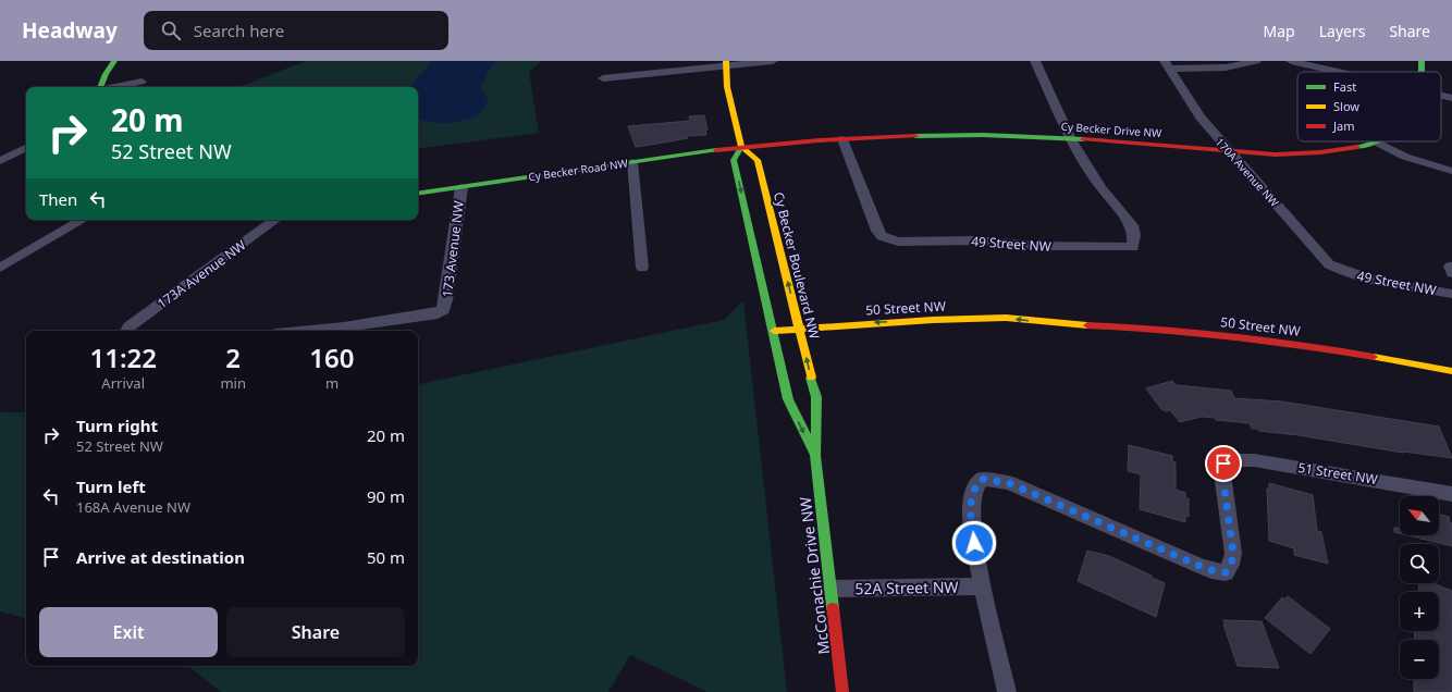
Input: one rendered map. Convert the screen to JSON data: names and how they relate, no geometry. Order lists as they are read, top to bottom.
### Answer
{
  "streets": {
    "street": [
      "Cy Becker Drive NW",
      "Cy Becker Road NW",
      "170A Avenue NW",
      "49 Street NW",
      "173 Avenue NW",
      "Cy Becker Boulevard NW",
      "173A Avenue NW",
      "50 Street NW",
      "51 Street NW",
      "McConachie Drive NW",
      "52A Street NW"
    ]
  },
  "crossings": [
    ["Cy Becker Drive NW", "Cy Becker Road NW"],
    ["Cy Becker Drive NW", "170A Avenue NW"],
    ["Cy Becker Drive NW", "49 Street NW"],
    ["Cy Becker Drive NW", "Cy Becker Boulevard NW"],
    ["Cy Becker Road NW", "173 Avenue NW"],
    ["Cy Becker Road NW", "Cy Becker Boulevard NW"],
    ["170A Avenue NW", "49 Street NW"],
    ["Cy Becker Boulevard NW", "50 Street NW"],
    ["Cy Becker Boulevard NW", "McConachie Drive NW"],
    ["50 Street NW", "McConachie Drive NW"],
    ["51 Street NW", "52A Street NW"],
    ["McConachie Drive NW", "52A Street NW"]
  ],
  "one_way": ["50 Street NW"],
  "legend": ["Fast", "Slow", "Jam"],
  "north": "top left",
  "page": {
    "header": "Headway",
    "search": "Search here",
    "nav": ["Map", "Layers", "Share"],
    "turn": ["20 m", "52 Street NW"],
    "then": "Then",
    "eta": [
      "11:22",
      "Arrival",
      "2",
      "min",
      "160",
      "m"
    ],
    "list": [
      {
        "name": "Turn right",
        "note": "52 Street NW",
        "value": "20 m"
      },
      {
        "name": "Turn left",
        "note": "168A Avenue NW",
        "value": "90 m"
      },
      {
        "name": "Arrive at destination",
        "value": "50 m"
      }
    ],
    "map_buttons": ["+", "−"],
    "buttons": ["Exit", "Share"]
  }
}
